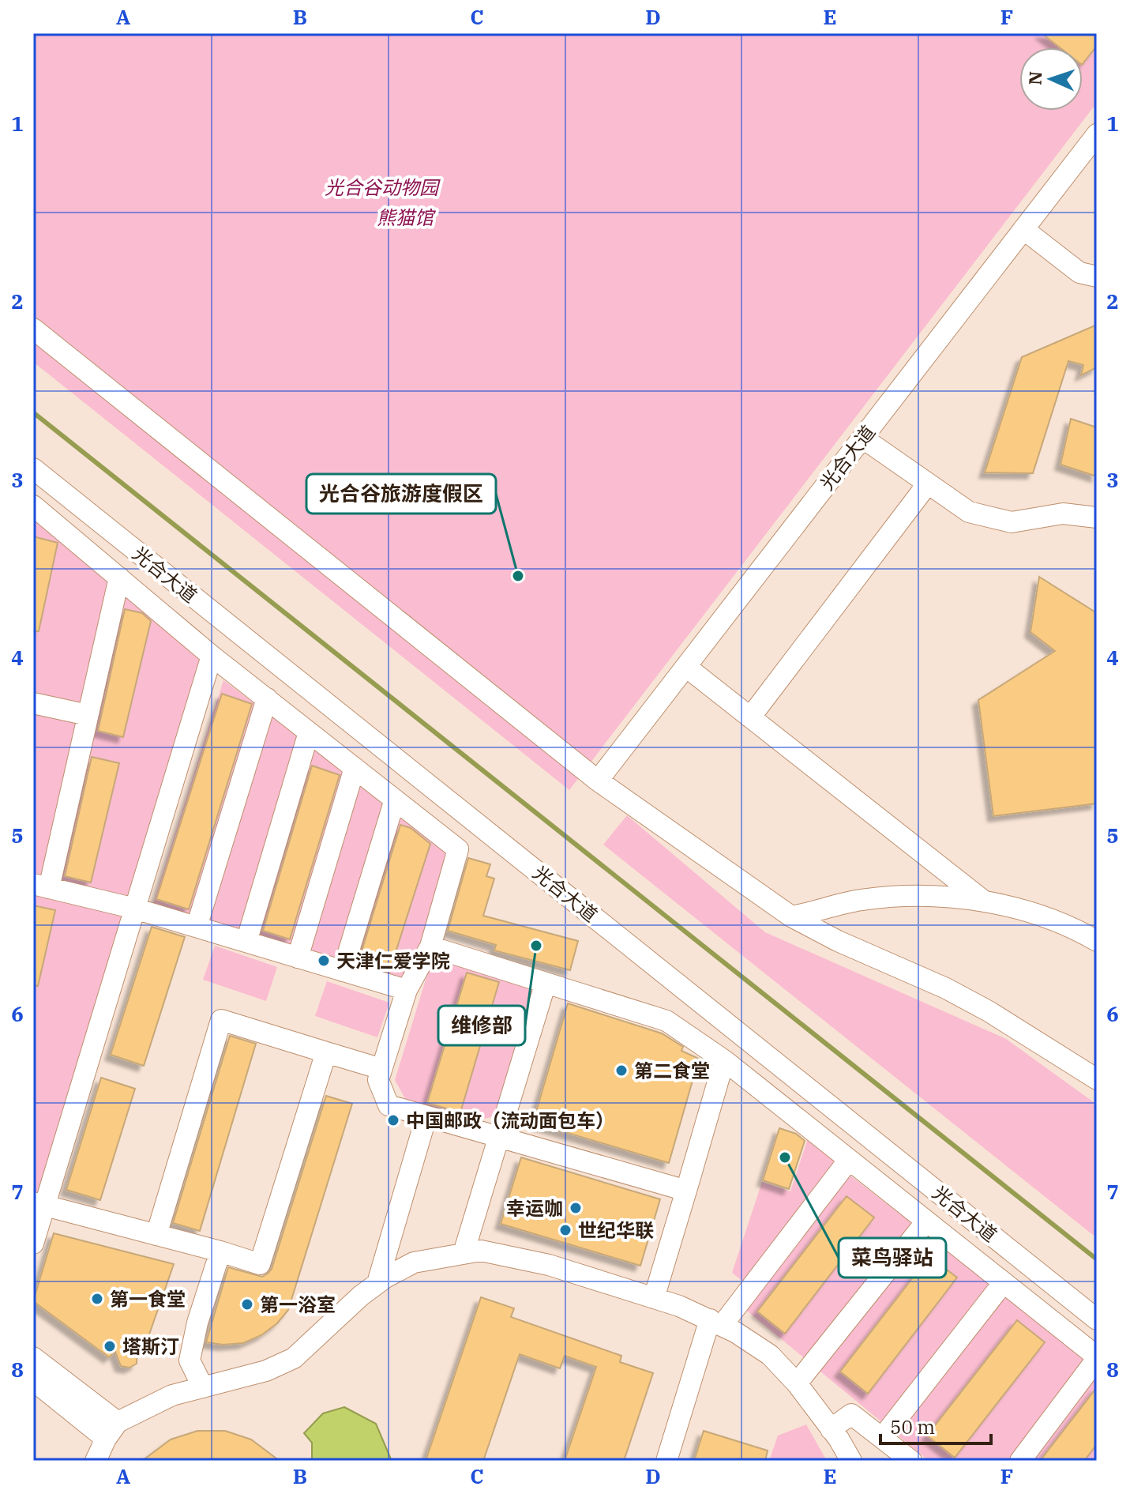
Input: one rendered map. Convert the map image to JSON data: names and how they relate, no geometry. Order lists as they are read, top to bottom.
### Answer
{
  "streets": {
    "street": ["光合大道"]
  },
  "parks": ["光合谷动物园", "熊猫馆"],
  "places": [
    "光合谷旅游度假区",
    "维修部",
    "天津仁爱学院",
    "第二食堂",
    "中国邮政（流动面包车）",
    "菜鸟驿站",
    "幸运咖",
    "世纪华联",
    "第一食堂",
    "第一浴室",
    "塔斯汀"
  ],
  "scale_bar": "50 m",
  "north": "left",
  "grid": {
    "columns": [
      "A",
      "B",
      "C",
      "D",
      "E",
      "F"
    ],
    "rows": [
      "1",
      "2",
      "3",
      "4",
      "5",
      "6",
      "7",
      "8"
    ]
  }
}
